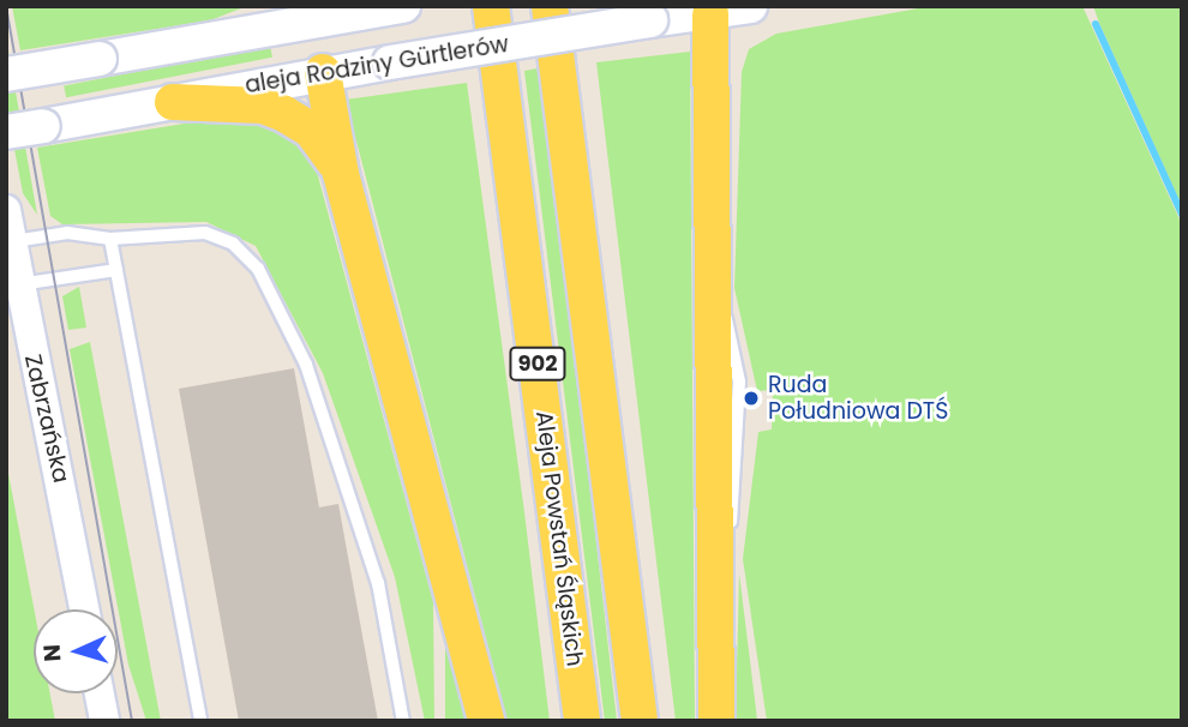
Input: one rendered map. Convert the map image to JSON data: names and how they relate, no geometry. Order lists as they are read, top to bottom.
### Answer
{
  "streets": {
    "main road": ["aleja Rodziny Gürtlerów", "902", "Aleja Powstań Śląskich"],
    "street": ["Zabrzańska"]
  },
  "places": ["Ruda Południowa DTŚ"],
  "north": "left"
}
